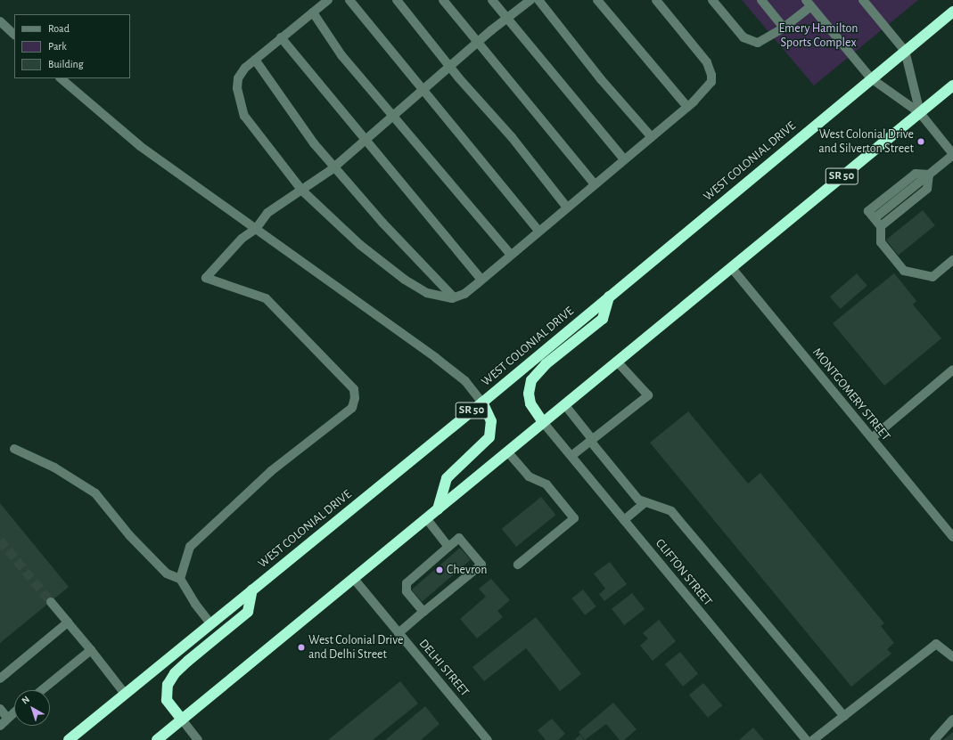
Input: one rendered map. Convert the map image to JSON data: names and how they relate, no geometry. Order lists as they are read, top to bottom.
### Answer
{
  "streets": {
    "highway": ["WEST COLONIAL DRIVE", "SR 50"],
    "street": ["MONTGOMERY STREET", "CLIFTON STREET", "DELHI STREET"]
  },
  "crossings": [
    ["SR 50", "MONTGOMERY STREET"],
    ["SR 50", "CLIFTON STREET"],
    ["SR 50", "DELHI STREET"]
  ],
  "parks": ["Emery Hamilton Sports Complex"],
  "places": ["West Colonial Drive and Silverton Street", "Chevron", "West Colonial Drive and Delhi Street"],
  "legend": ["Road", "Park", "Building"],
  "north": "top left"
}
